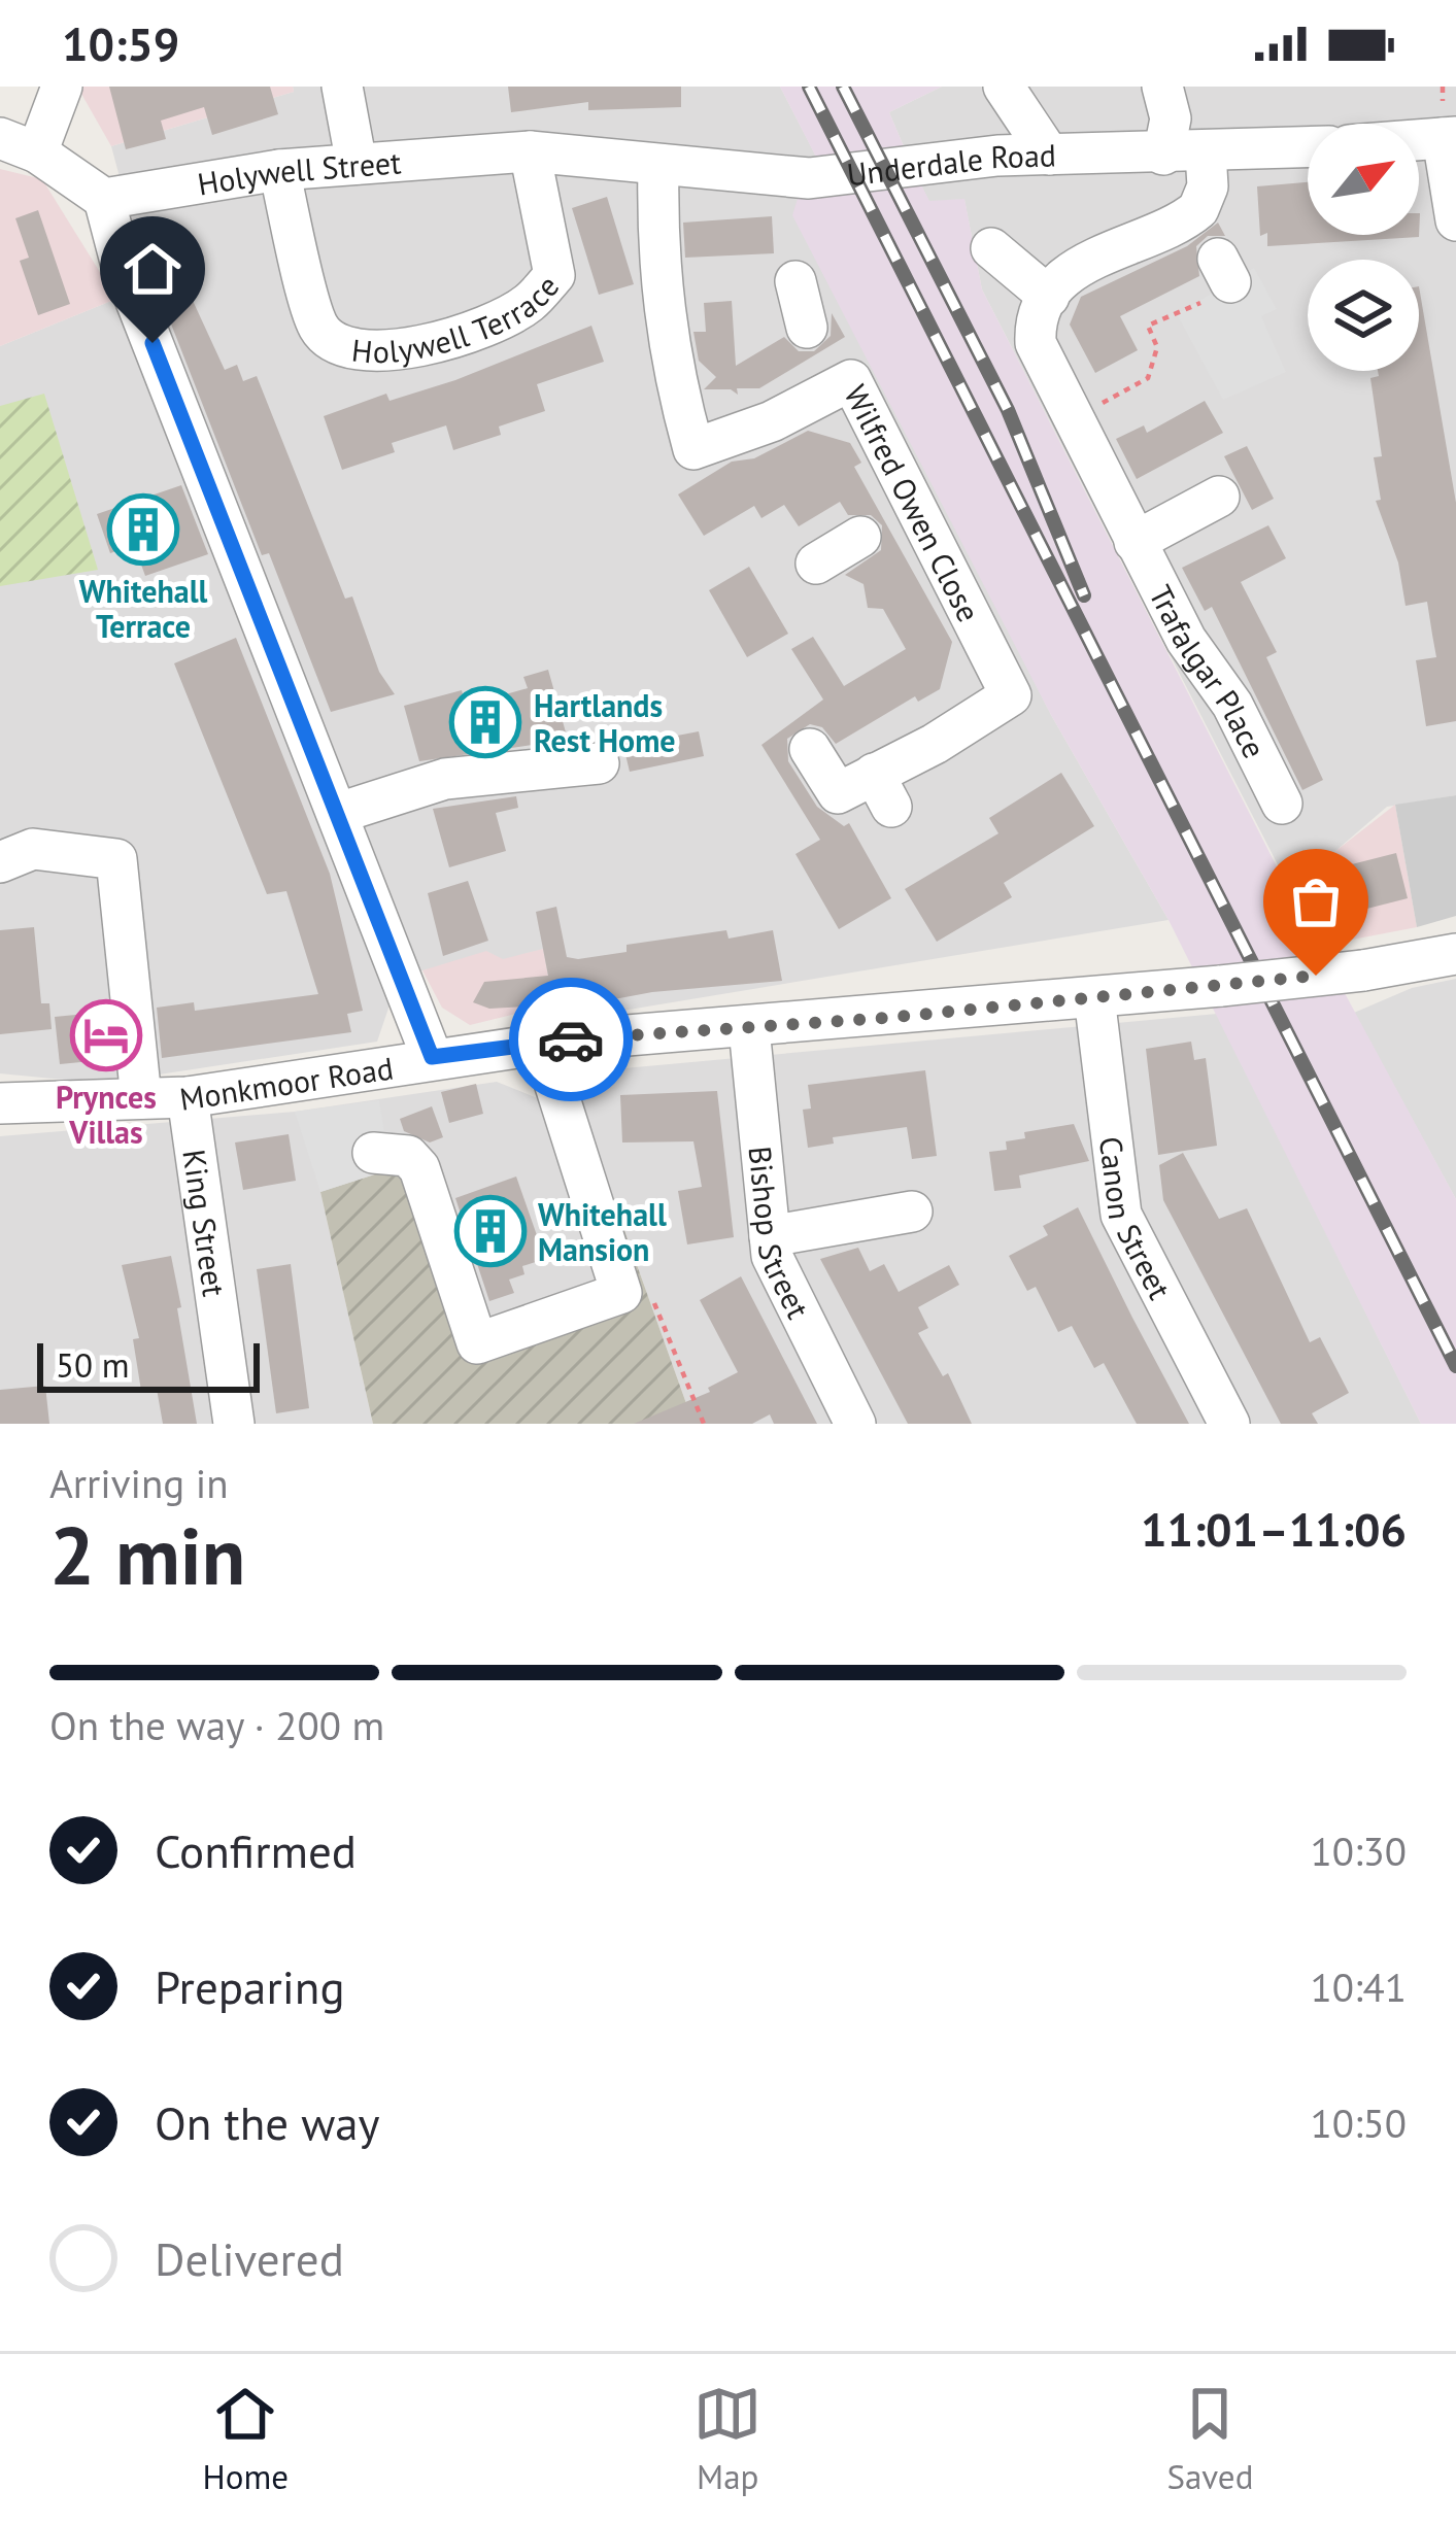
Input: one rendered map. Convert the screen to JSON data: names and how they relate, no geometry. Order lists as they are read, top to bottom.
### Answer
{
  "streets": {
    "street": [
      "Underdale Road",
      "Holywell Street",
      "Holywell Terrace",
      "Wilfred Owen Close",
      "Trafalgar Place",
      "Monkmoor Road",
      "Canon Street",
      "King Street",
      "Bishop Street"
    ]
  },
  "crossings": [
    ["Underdale Road", "Holywell Street"],
    ["Underdale Road", "Wilfred Owen Close"],
    ["Holywell Street", "Holywell Terrace"],
    ["Monkmoor Road", "Canon Street"],
    ["Monkmoor Road", "King Street"],
    ["Monkmoor Road", "Bishop Street"]
  ],
  "places": {
    "building": ["Whitehall Terrace", "Hartlands Rest Home", "Whitehall Mansion"],
    "hotel": ["Prynces Villas"]
  },
  "scale_bar": "50 m",
  "north": "top right",
  "page": {
    "status": "10:59",
    "scale": "50 m",
    "heading": ["2 min", "Arriving in", "11:01–11:06"],
    "bar": "On the way · 200 m",
    "list": [
      ["Confirmed", "10:30"],
      ["Preparing", "10:41"],
      ["On the way", "10:50"],
      "Delivered"
    ],
    "tabs": ["Home", "Map", "Saved"]
  }
}
